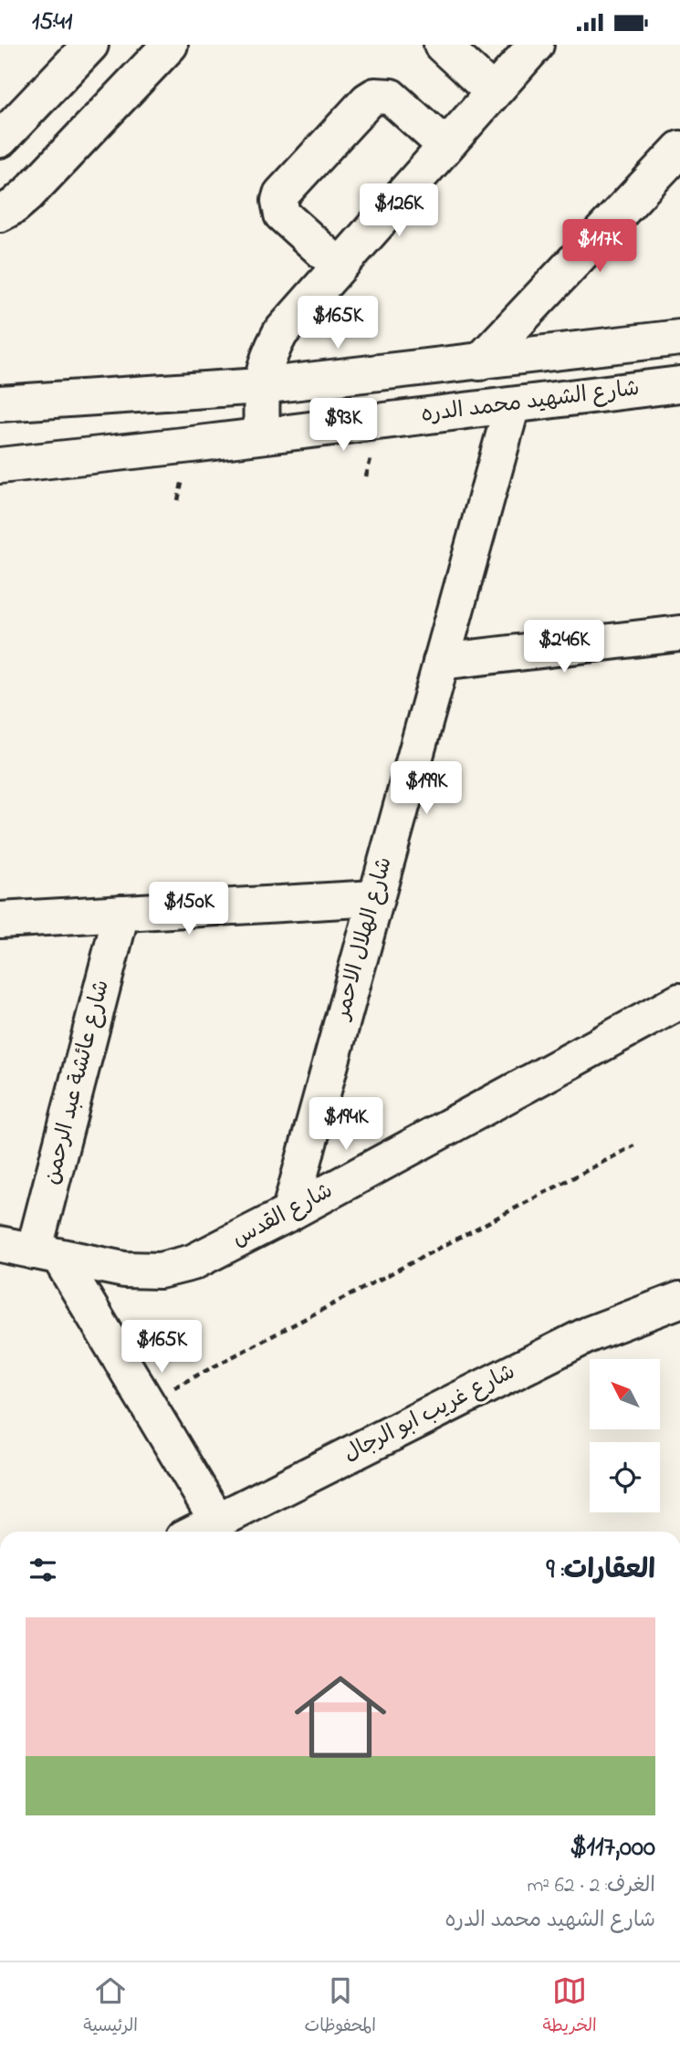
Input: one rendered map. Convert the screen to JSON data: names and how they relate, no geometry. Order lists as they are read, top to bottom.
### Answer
{
  "streets": {
    "street": [
      "شارع الشهيد محمد الدره",
      "شارع الهلال الاحمر",
      "شارع عائشة عبد الرحمن",
      "شارع القدس",
      "شارع غريب ابو الرجال"
    ]
  },
  "crossings": [
    ["شارع الشهيد محمد الدره", "شارع الهلال الاحمر"],
    ["شارع الهلال الاحمر", "شارع القدس"],
    ["شارع عائشة عبد الرحمن", "شارع القدس"]
  ],
  "north": "top left",
  "page": {
    "status": "15:41",
    "price": [
      "$126K",
      "$117K",
      "$165K",
      "$93K",
      "$246K",
      "$199K",
      "$150K",
      "$194K",
      "$165K"
    ],
    "heading": "العقارات: 9",
    "list": [
      {
        "name": "$117,000",
        "note": "الغرف: 2 · 62 m² · شارع الشهيد محمد الدره"
      }
    ],
    "tabs": ["الخريطة", "المحفوظات", "الرئيسية"]
  }
}
